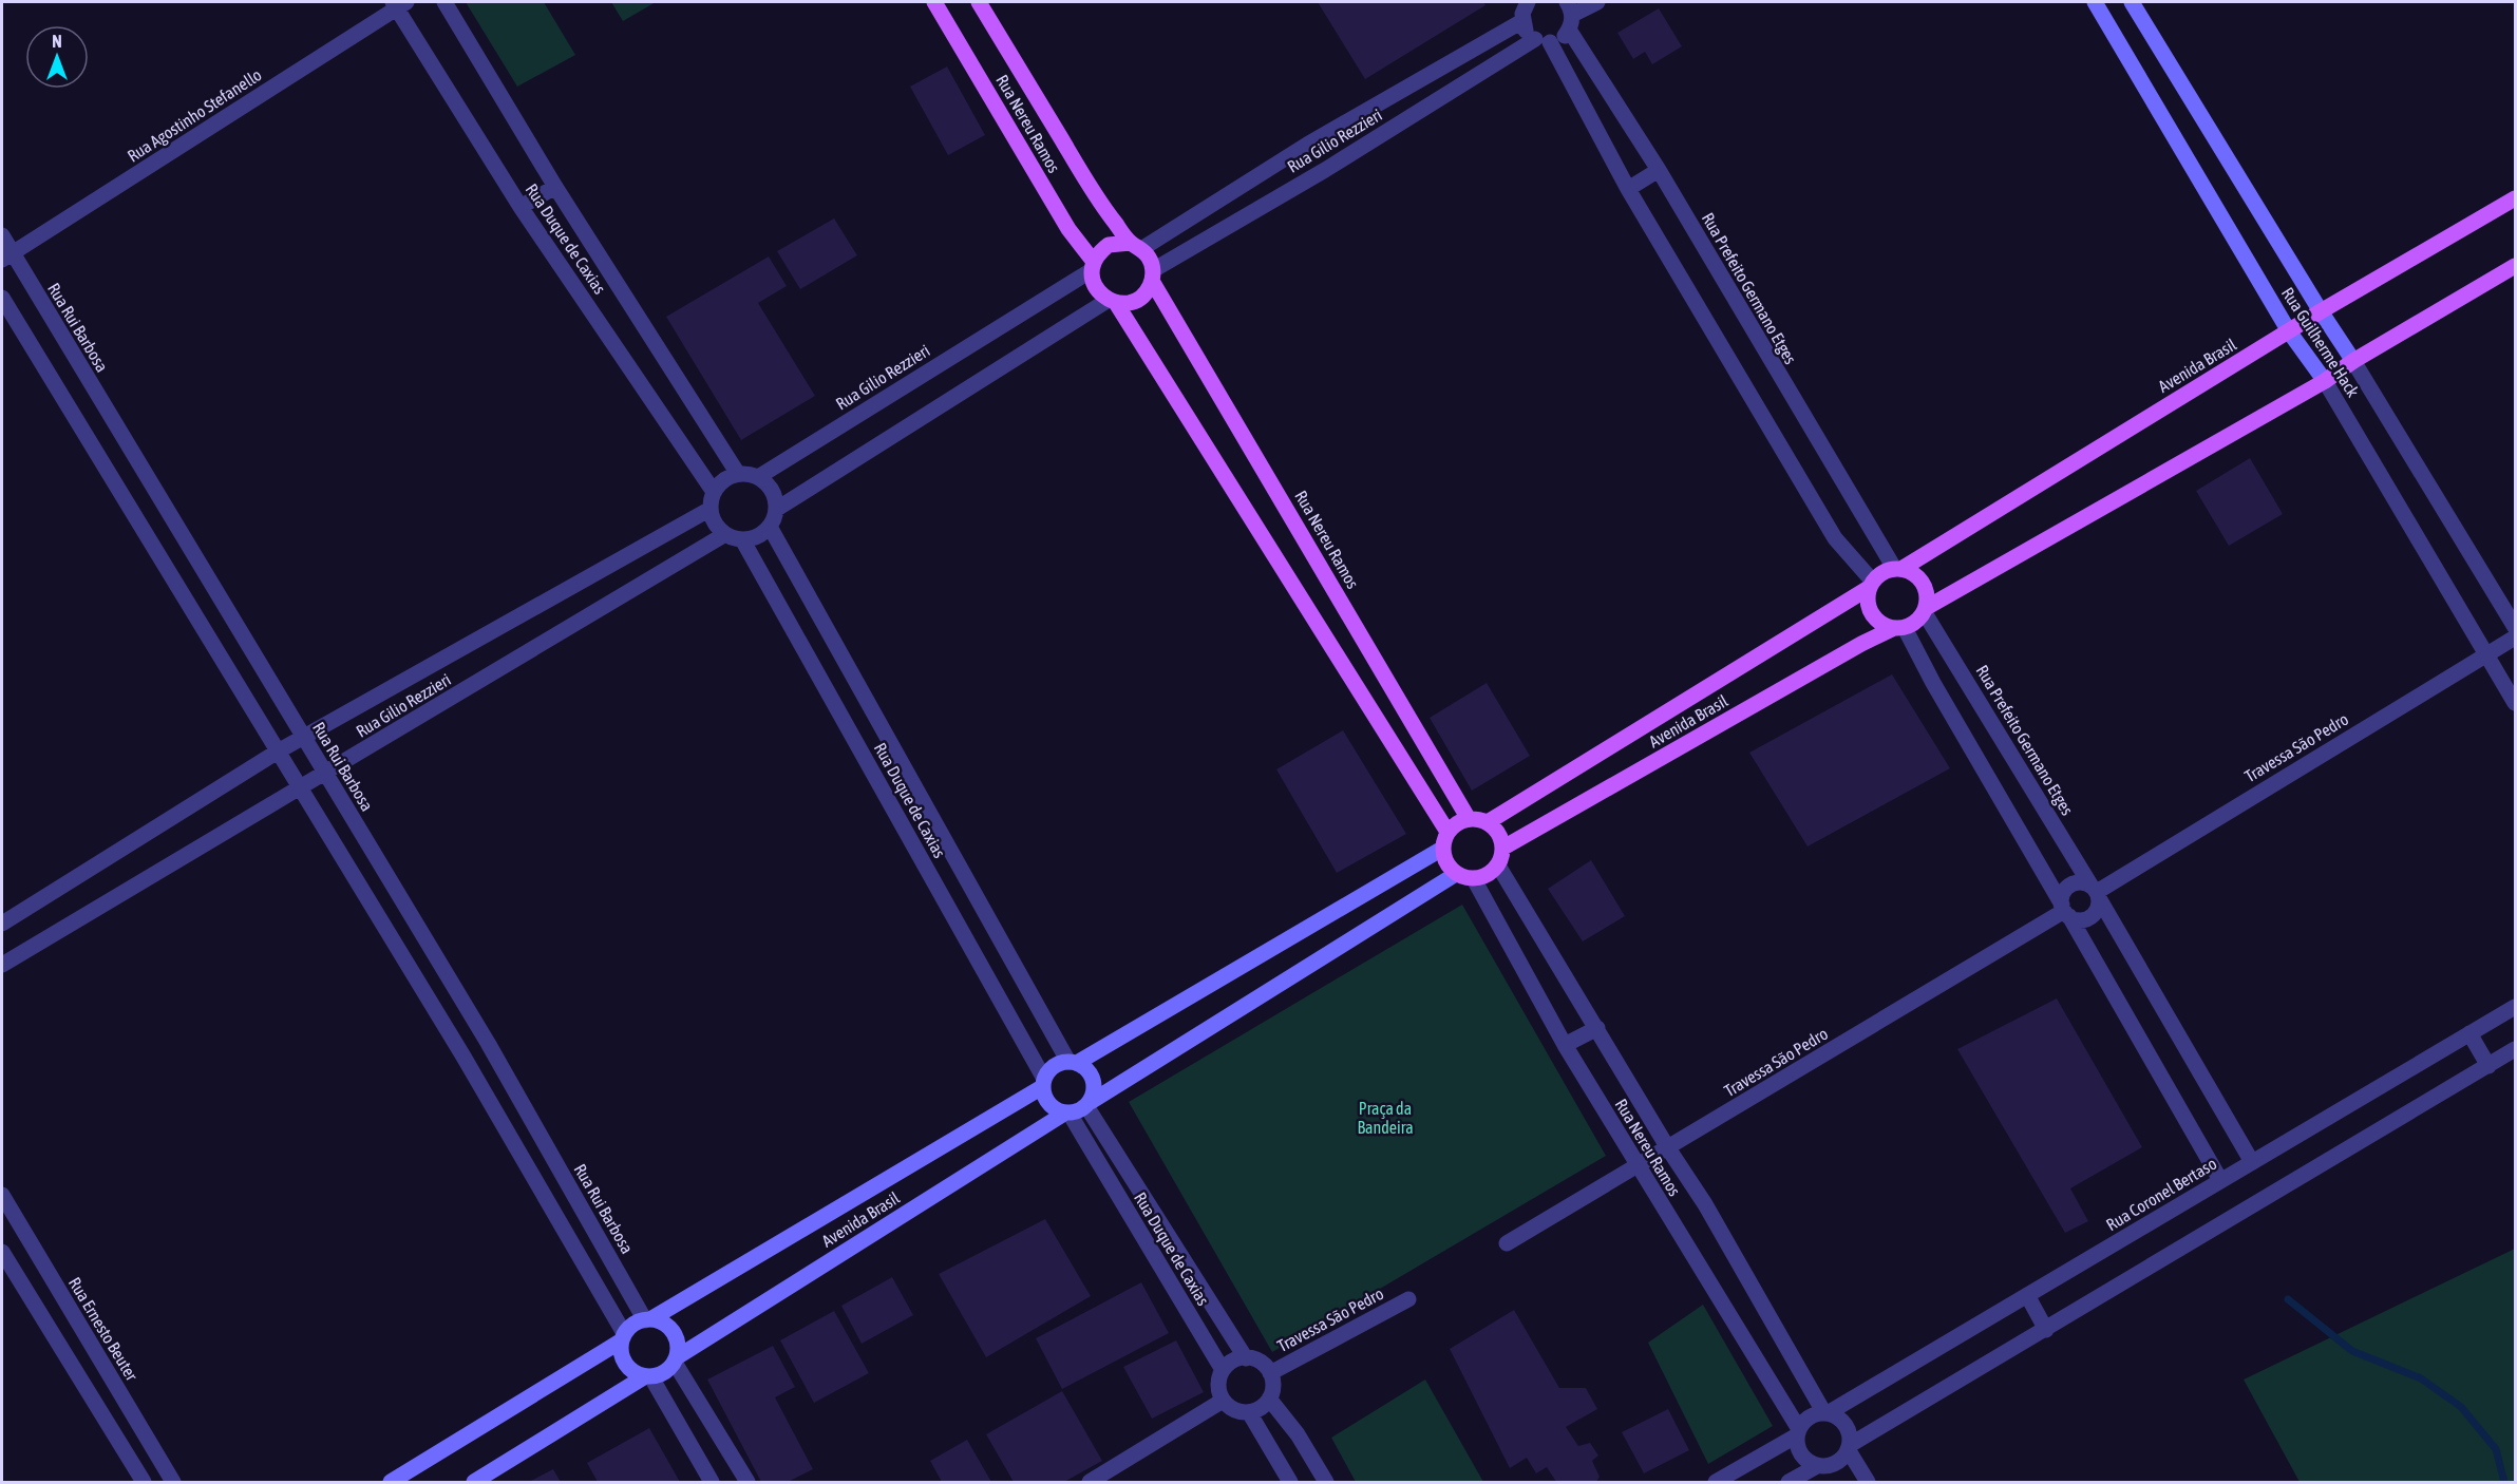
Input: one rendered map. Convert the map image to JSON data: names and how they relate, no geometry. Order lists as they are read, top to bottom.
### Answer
{
  "streets": {
    "main road": ["Rua Nereu Ramos", "Rua Guilherme Hack", "Avenida Brasil"],
    "street": [
      "Rua Agostinho Stefanello",
      "Rua Gilio Rezzieri",
      "Rua Duque de Caxias",
      "Rua Prefeito Germano Etges",
      "Rua Rui Barbosa",
      "Travessa São Pedro",
      "Rua Coronel Bertaso",
      "Rua Ernesto Beuter"
    ]
  },
  "crossings": [
    ["Rua Agostinho Stefanello", "Rua Duque de Caxias"],
    ["Rua Agostinho Stefanello", "Rua Rui Barbosa"],
    ["Rua Nereu Ramos", "Rua Gilio Rezzieri"],
    ["Rua Nereu Ramos", "Avenida Brasil"],
    ["Rua Nereu Ramos", "Travessa São Pedro"],
    ["Rua Nereu Ramos", "Rua Coronel Bertaso"],
    ["Rua Gilio Rezzieri", "Rua Duque de Caxias"],
    ["Rua Gilio Rezzieri", "Rua Prefeito Germano Etges"],
    ["Rua Gilio Rezzieri", "Rua Rui Barbosa"],
    ["Rua Duque de Caxias", "Avenida Brasil"],
    ["Rua Duque de Caxias", "Travessa São Pedro"],
    ["Rua Prefeito Germano Etges", "Avenida Brasil"],
    ["Rua Prefeito Germano Etges", "Travessa São Pedro"],
    ["Rua Prefeito Germano Etges", "Rua Coronel Bertaso"],
    ["Rua Rui Barbosa", "Avenida Brasil"],
    ["Rua Guilherme Hack", "Avenida Brasil"],
    ["Rua Guilherme Hack", "Travessa São Pedro"]
  ],
  "parks": ["Praça da Bandeira"],
  "north": "top"
}
